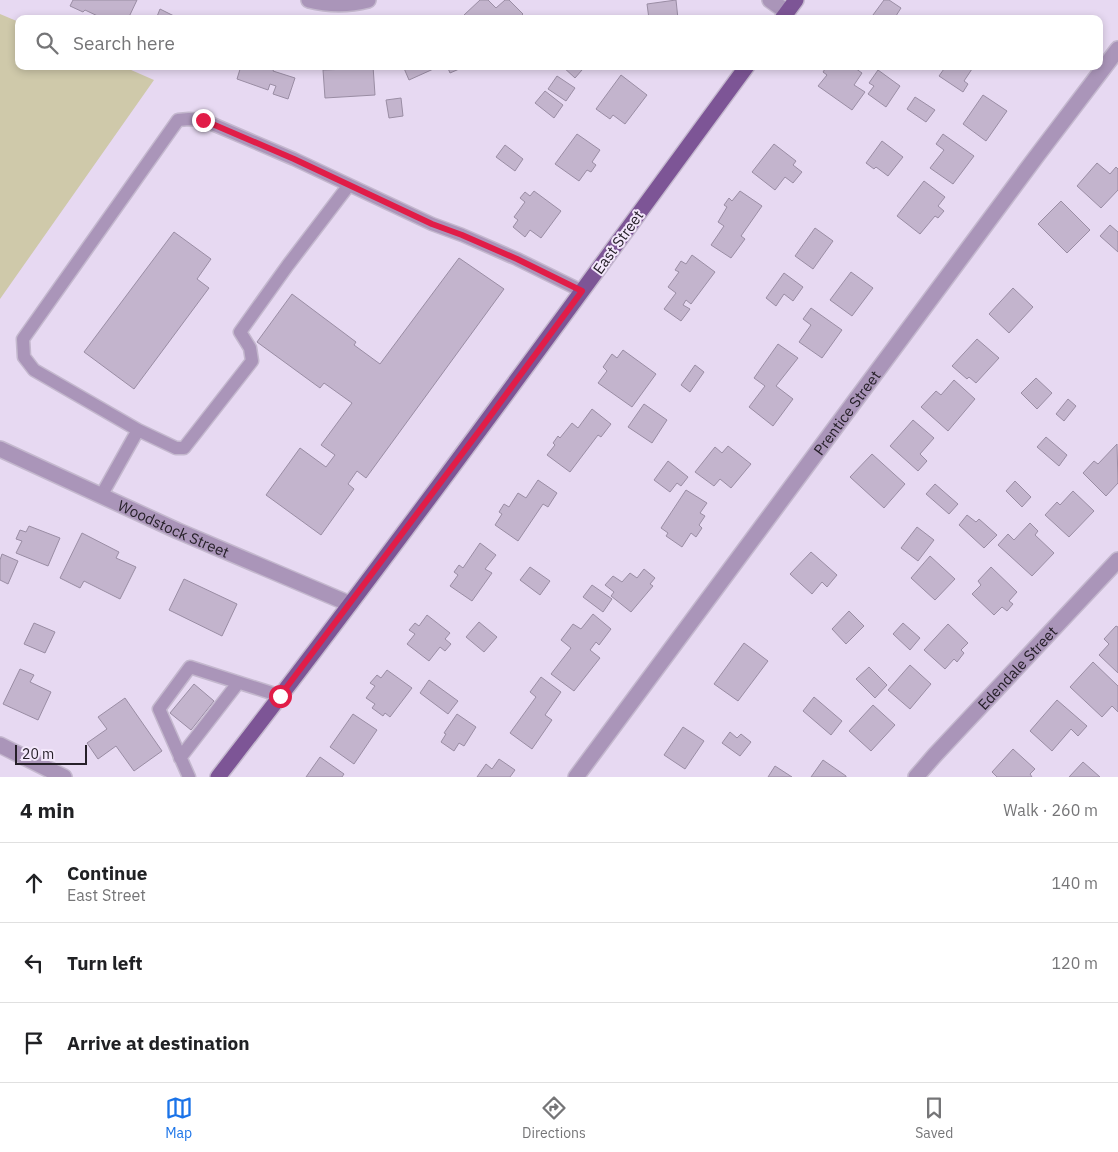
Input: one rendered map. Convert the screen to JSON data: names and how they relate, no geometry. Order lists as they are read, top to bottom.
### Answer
{
  "streets": {
    "main road": ["East Street"],
    "street": ["Prentice Street", "Woodstock Street", "Edendale Street"]
  },
  "crossings": [
    ["East Street", "Woodstock Street"]
  ],
  "scale_bar": "20 m",
  "page": {
    "search": "Search here",
    "scale": "20 m",
    "heading": ["4 min", "Walk · 260 m"],
    "list": [
      ["Continue", "East Street", "140 m"],
      ["Turn left", "120 m"],
      "Arrive at destination"
    ],
    "nav": ["Map", "Directions", "Saved"]
  }
}
